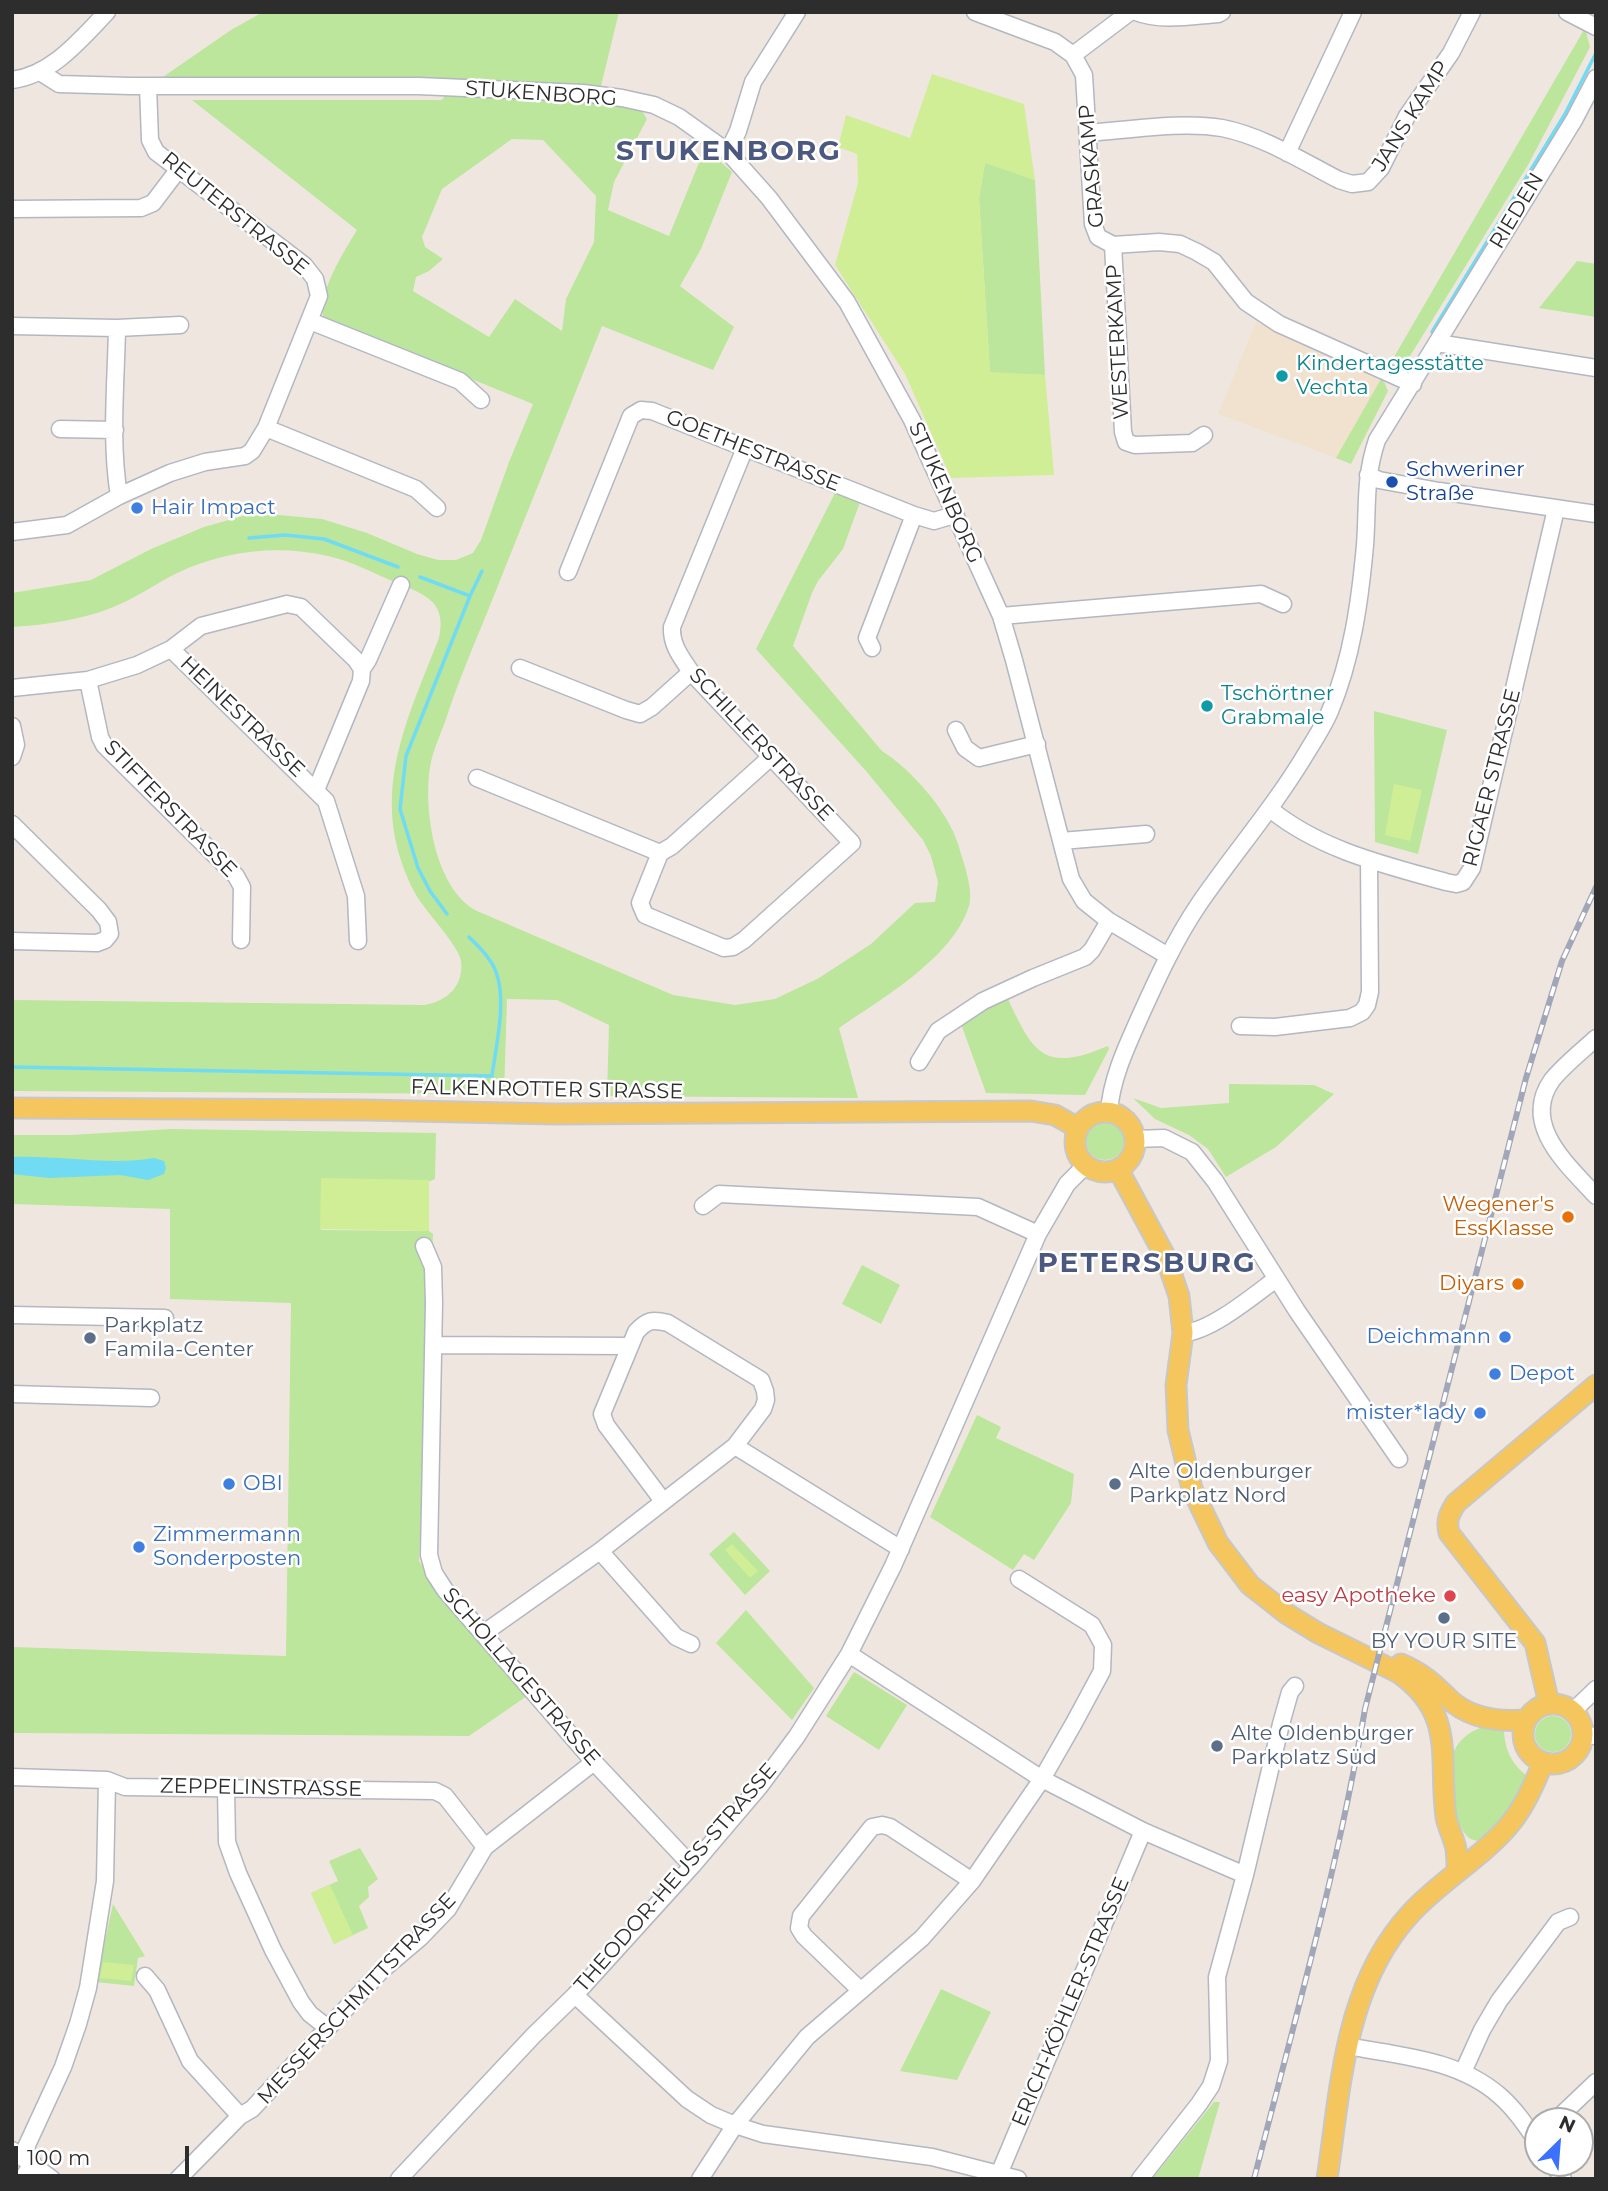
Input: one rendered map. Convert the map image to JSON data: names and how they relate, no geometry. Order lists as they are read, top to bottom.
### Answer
{
  "streets": {
    "main road": ["FALKENROTTER STRASSE"],
    "street": [
      "STUKENBORG",
      "JANS KAMP",
      "GRASKAMP",
      "RIEDEN",
      "REUTERSTRASSE",
      "WESTERKAMP",
      "GOETHESTRASSE",
      "HEINESTRASSE",
      "SCHILLERSTRASSE",
      "RIGAER STRASSE",
      "STIFTERSTRASSE",
      "SCHOLLAGESTRASSE",
      "ZEPPELINSTRASSE",
      "THEODOR-HEUSS-STRASSE",
      "MESSERSCHMITTSTRASSE",
      "ERICH-KÖHLER-STRASSE"
    ]
  },
  "crossings": [
    ["STUKENBORG", "RIEDEN"],
    ["STUKENBORG", "REUTERSTRASSE"],
    ["STUKENBORG", "GOETHESTRASSE"],
    ["JANS KAMP", "GRASKAMP"],
    ["GRASKAMP", "RIEDEN"],
    ["GRASKAMP", "WESTERKAMP"],
    ["RIEDEN", "RIGAER STRASSE"],
    ["RIEDEN", "FALKENROTTER STRASSE"],
    ["RIEDEN", "THEODOR-HEUSS-STRASSE"],
    ["GOETHESTRASSE", "SCHILLERSTRASSE"],
    ["HEINESTRASSE", "STIFTERSTRASSE"],
    ["FALKENROTTER STRASSE", "THEODOR-HEUSS-STRASSE"],
    ["SCHOLLAGESTRASSE", "THEODOR-HEUSS-STRASSE"],
    ["SCHOLLAGESTRASSE", "MESSERSCHMITTSTRASSE"],
    ["ZEPPELINSTRASSE", "MESSERSCHMITTSTRASSE"]
  ],
  "districts": ["STUKENBORG", "PETERSBURG"],
  "places": [
    "Kindertagesstätte Vechta",
    "Schweriner Straße",
    "Hair Impact",
    "Tschörtner Grabmale",
    "Wegener's EssKlasse",
    "Diyars",
    "Deichmann",
    "Parkplatz Famila-Center",
    "Depot",
    "mister*lady",
    "OBI",
    "Alte Oldenburger Parkplatz Nord",
    "Zimmermann Sonderposten",
    "easy Apotheke",
    "BY YOUR SITE",
    "Alte Oldenburger Parkplatz Süd"
  ],
  "scale_bar": "100 m",
  "north": "top right"
}
